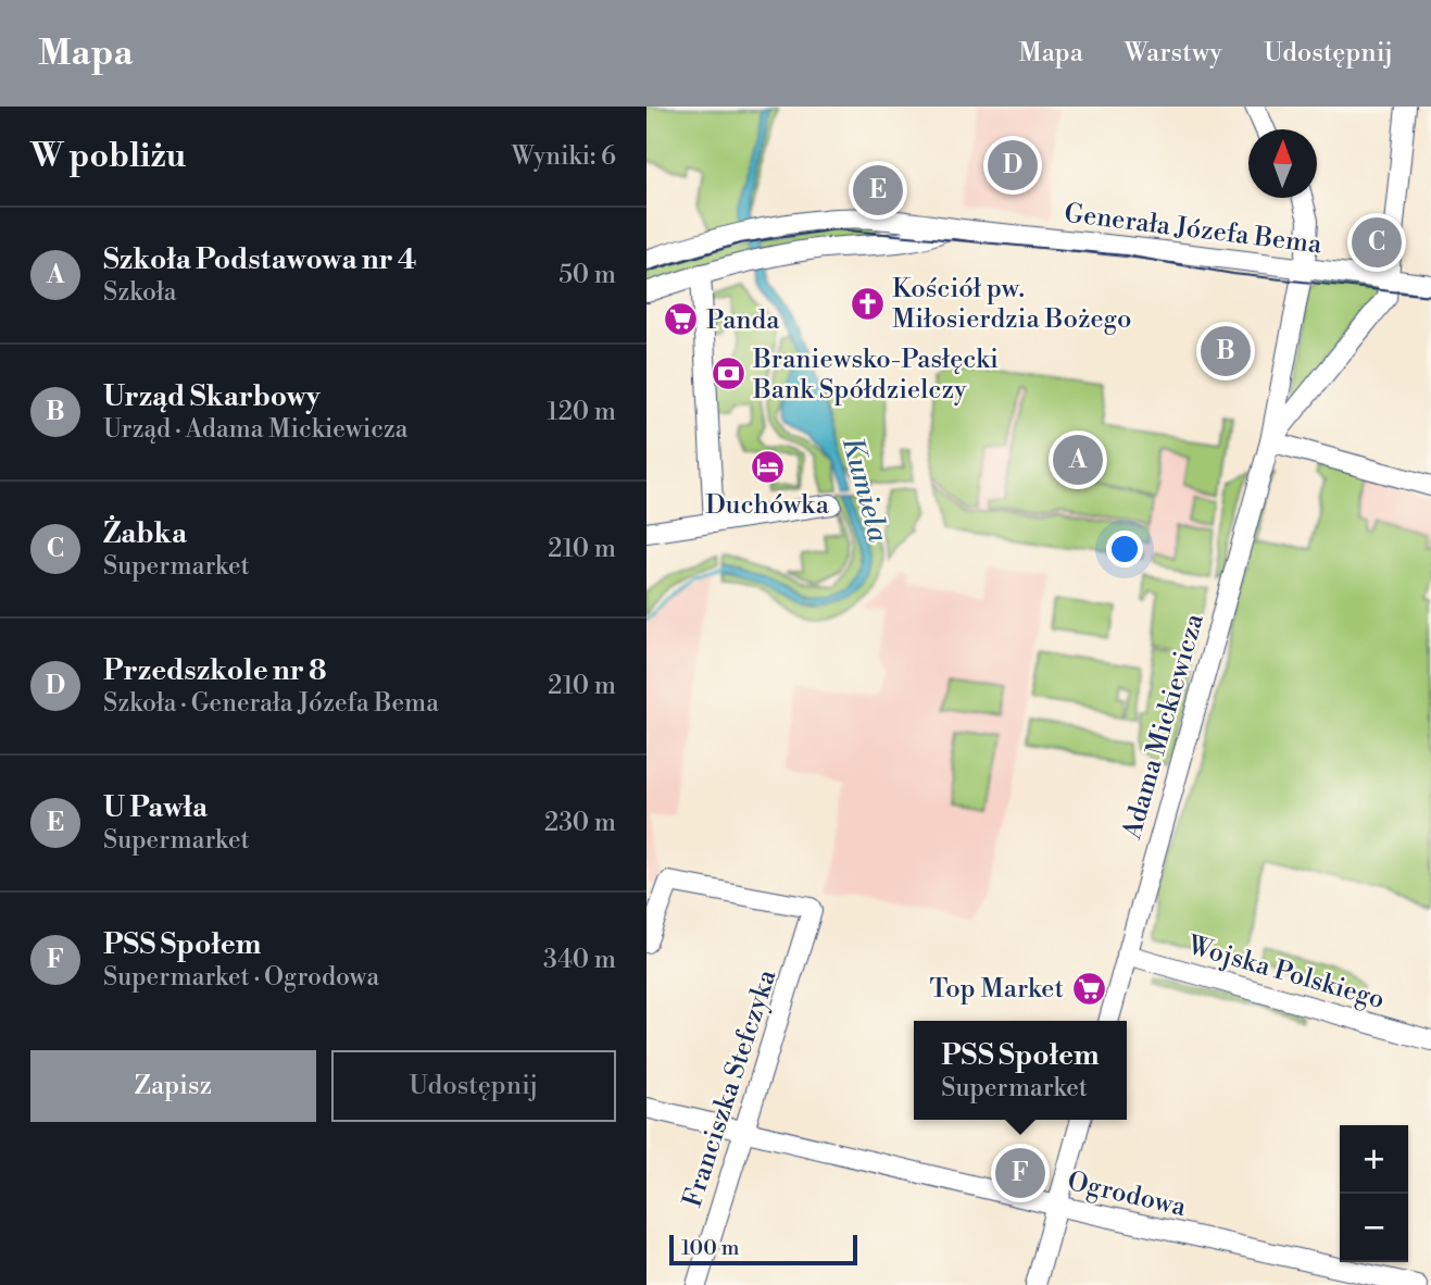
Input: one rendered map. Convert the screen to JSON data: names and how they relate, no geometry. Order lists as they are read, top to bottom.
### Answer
{
  "streets": {
    "street": [
      "Generała Józefa Bema",
      "Adama Mickiewicza",
      "Wojska Polskiego",
      "Franciszka Stefczyka",
      "Ogrodowa"
    ]
  },
  "crossings": [
    ["Generała Józefa Bema", "Adama Mickiewicza"],
    ["Adama Mickiewicza", "Wojska Polskiego"],
    ["Franciszka Stefczyka", "Ogrodowa"]
  ],
  "water": ["Kumiela"],
  "places": {
    "church": ["Kościół pw. Miłosierdzia Bożego"],
    "supermarket": ["Panda", "Top Market"],
    "bank": ["Braniewsko-Pasłęcki Bank Spółdzielczy"],
    "hotel": ["Duchówka"]
  },
  "scale_bar": "100 m",
  "north": "top",
  "page": {
    "header": "Mapa",
    "nav": ["Mapa", "Warstwy", "Udostępnij"],
    "heading": ["W pobliżu", "Wyniki: 6"],
    "pins": [
      "D",
      "E",
      "C",
      "B",
      "A",
      "F"
    ],
    "list": [
      {
        "mark": "A",
        "name": "Szkoła Podstawowa nr 4",
        "note": "Szkoła",
        "value": "50 m"
      },
      {
        "mark": "B",
        "name": "Urząd Skarbowy",
        "note": "Urząd · Adama Mickiewicza",
        "value": "120 m"
      },
      {
        "mark": "C",
        "name": "Żabka",
        "note": "Supermarket",
        "value": "210 m"
      },
      {
        "mark": "D",
        "name": "Przedszkole nr 8",
        "note": "Szkoła · Generała Józefa Bema",
        "value": "210 m"
      },
      {
        "mark": "E",
        "name": "U Pawła",
        "note": "Supermarket",
        "value": "230 m"
      },
      {
        "mark": "F",
        "name": "PSS Społem",
        "note": "Supermarket · Ogrodowa",
        "value": "340 m"
      }
    ],
    "popup": ["PSS Społem", "Supermarket"],
    "buttons": ["Zapisz", "Udostępnij"],
    "map_buttons": ["+", "−"],
    "scale": "100 m"
  }
}
